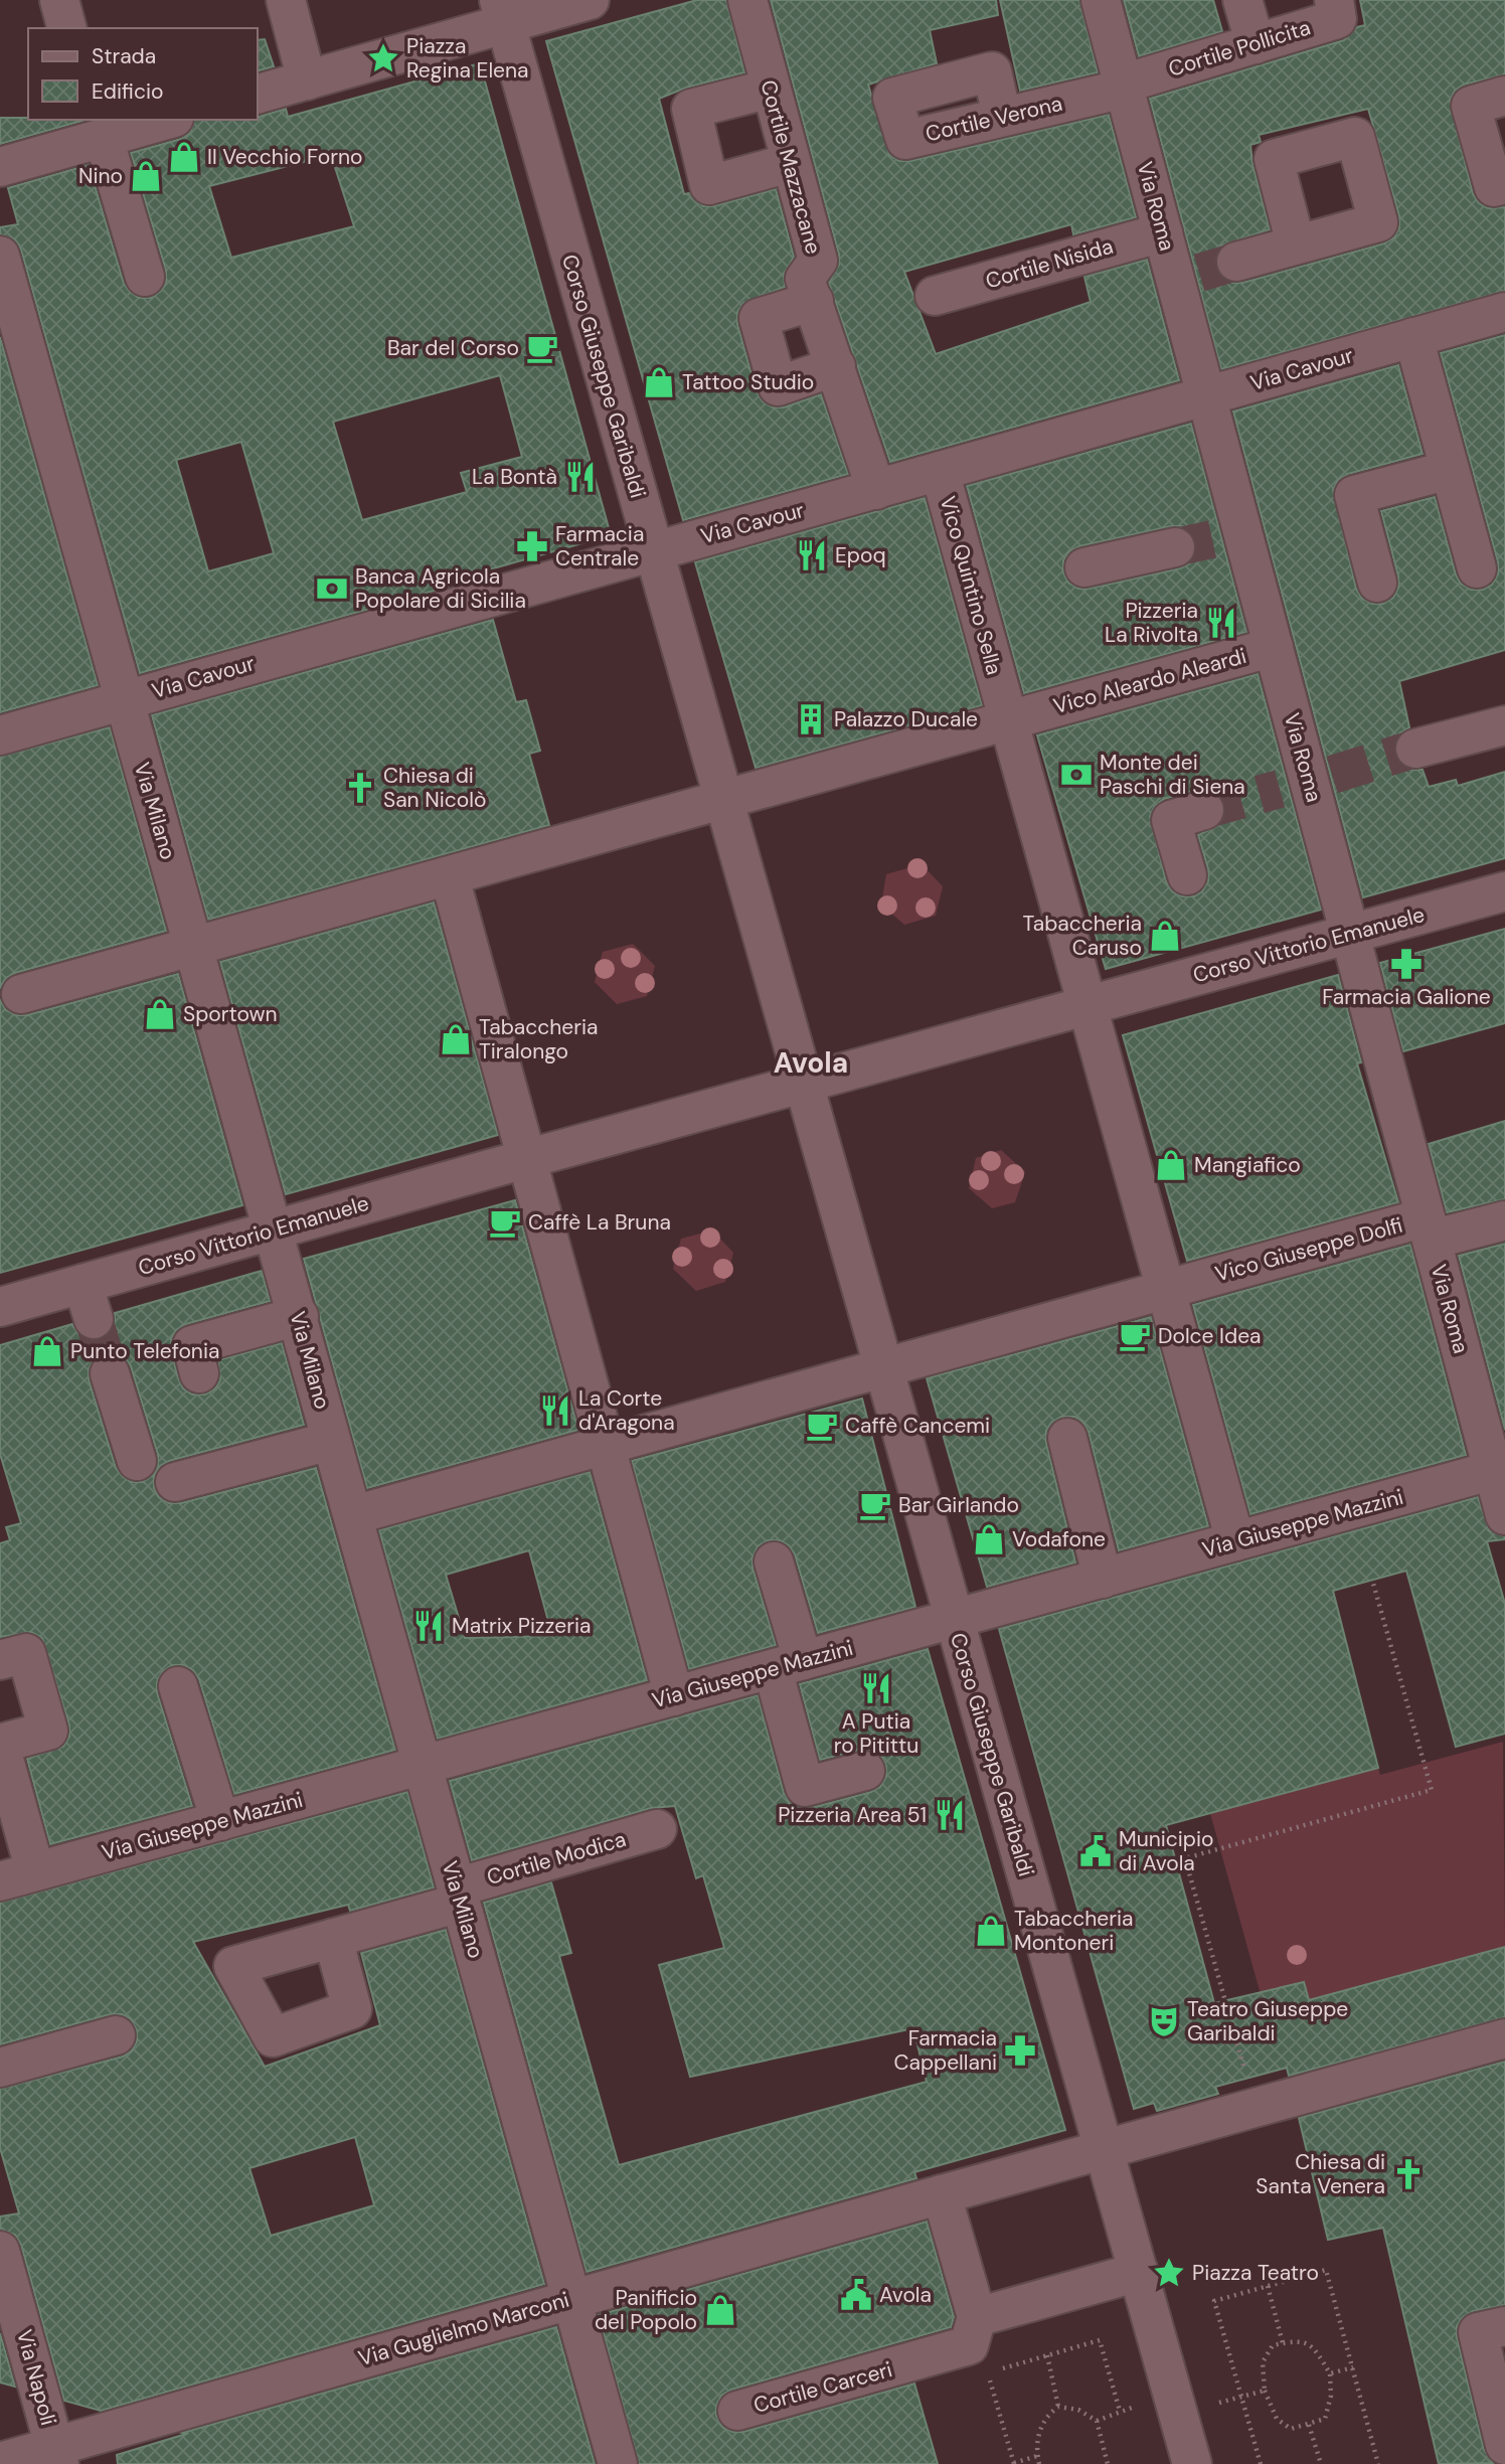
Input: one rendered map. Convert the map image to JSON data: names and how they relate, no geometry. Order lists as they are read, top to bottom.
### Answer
{
  "streets": {
    "street": [
      "Cortile Pollicita",
      "Cortile Verona",
      "Cortile Mazzacane",
      "Via Roma",
      "Cortile Nisida",
      "Via Cavour",
      "Corso Giuseppe Garibaldi",
      "Vico Quintino Sella",
      "Vico Aleardo Aleardi",
      "Via Milano",
      "Corso Vittorio Emanuele",
      "Vico Giuseppe Dolfi",
      "Via Giuseppe Mazzini",
      "Cortile Modica",
      "Via Guglielmo Marconi",
      "Via Napoli",
      "Cortile Carceri"
    ]
  },
  "crossings": [
    ["Cortile Pollicita", "Cortile Verona"],
    ["Cortile Pollicita", "Via Roma"],
    ["Cortile Verona", "Via Roma"],
    ["Cortile Mazzacane", "Via Cavour"],
    ["Via Roma", "Cortile Nisida"],
    ["Via Roma", "Via Cavour"],
    ["Via Roma", "Vico Aleardo Aleardi"],
    ["Via Roma", "Corso Vittorio Emanuele"],
    ["Via Roma", "Vico Giuseppe Dolfi"],
    ["Via Roma", "Via Giuseppe Mazzini"],
    ["Via Cavour", "Corso Giuseppe Garibaldi"],
    ["Via Cavour", "Vico Quintino Sella"],
    ["Via Cavour", "Via Milano"],
    ["Corso Giuseppe Garibaldi", "Vico Aleardo Aleardi"],
    ["Corso Giuseppe Garibaldi", "Corso Vittorio Emanuele"],
    ["Corso Giuseppe Garibaldi", "Vico Giuseppe Dolfi"],
    ["Corso Giuseppe Garibaldi", "Via Giuseppe Mazzini"],
    ["Corso Giuseppe Garibaldi", "Via Guglielmo Marconi"],
    ["Vico Quintino Sella", "Vico Aleardo Aleardi"],
    ["Vico Quintino Sella", "Corso Vittorio Emanuele"],
    ["Vico Quintino Sella", "Vico Giuseppe Dolfi"],
    ["Vico Quintino Sella", "Via Giuseppe Mazzini"],
    ["Vico Aleardo Aleardi", "Via Milano"],
    ["Via Milano", "Corso Vittorio Emanuele"],
    ["Via Milano", "Vico Giuseppe Dolfi"],
    ["Via Milano", "Via Giuseppe Mazzini"],
    ["Via Milano", "Cortile Modica"],
    ["Via Milano", "Via Guglielmo Marconi"],
    ["Via Guglielmo Marconi", "Via Napoli"]
  ],
  "districts": ["Avola"],
  "places": {
    "place": ["Piazza Regina Elena", "Piazza Teatro"],
    "shop": [
      "Il Vecchio Forno",
      "Nino",
      "Tattoo Studio",
      "Tabaccheria Caruso",
      "Sportown",
      "Tabaccheria Tiralongo",
      "Mangiafico",
      "Punto Telefonia",
      "Vodafone",
      "Tabaccheria Montoneri",
      "Panificio del Popolo"
    ],
    "cafe": [
      "Bar del Corso",
      "Caffè La Bruna",
      "Dolce Idea",
      "Caffè Cancemi",
      "Bar Girlando"
    ],
    "restaurant": [
      "La Bontà",
      "Epoq",
      "Pizzeria La Rivolta",
      "La Corte d'Aragona",
      "Matrix Pizzeria",
      "A Putia ro Pitittu",
      "Pizzeria Area 51"
    ],
    "pharmacy": ["Farmacia Centrale", "Farmacia Galione", "Farmacia Cappellani"],
    "bank": ["Banca Agricola Popolare di Sicilia", "Monte dei Paschi di Siena"],
    "building": ["Palazzo Ducale"],
    "church": ["Chiesa di San Nicolò", "Chiesa di Santa Venera"],
    "public building": ["Municipio di Avola", "Avola"],
    "theatre": ["Teatro Giuseppe Garibaldi"]
  },
  "legend": ["Strada", "Edificio"]
}
